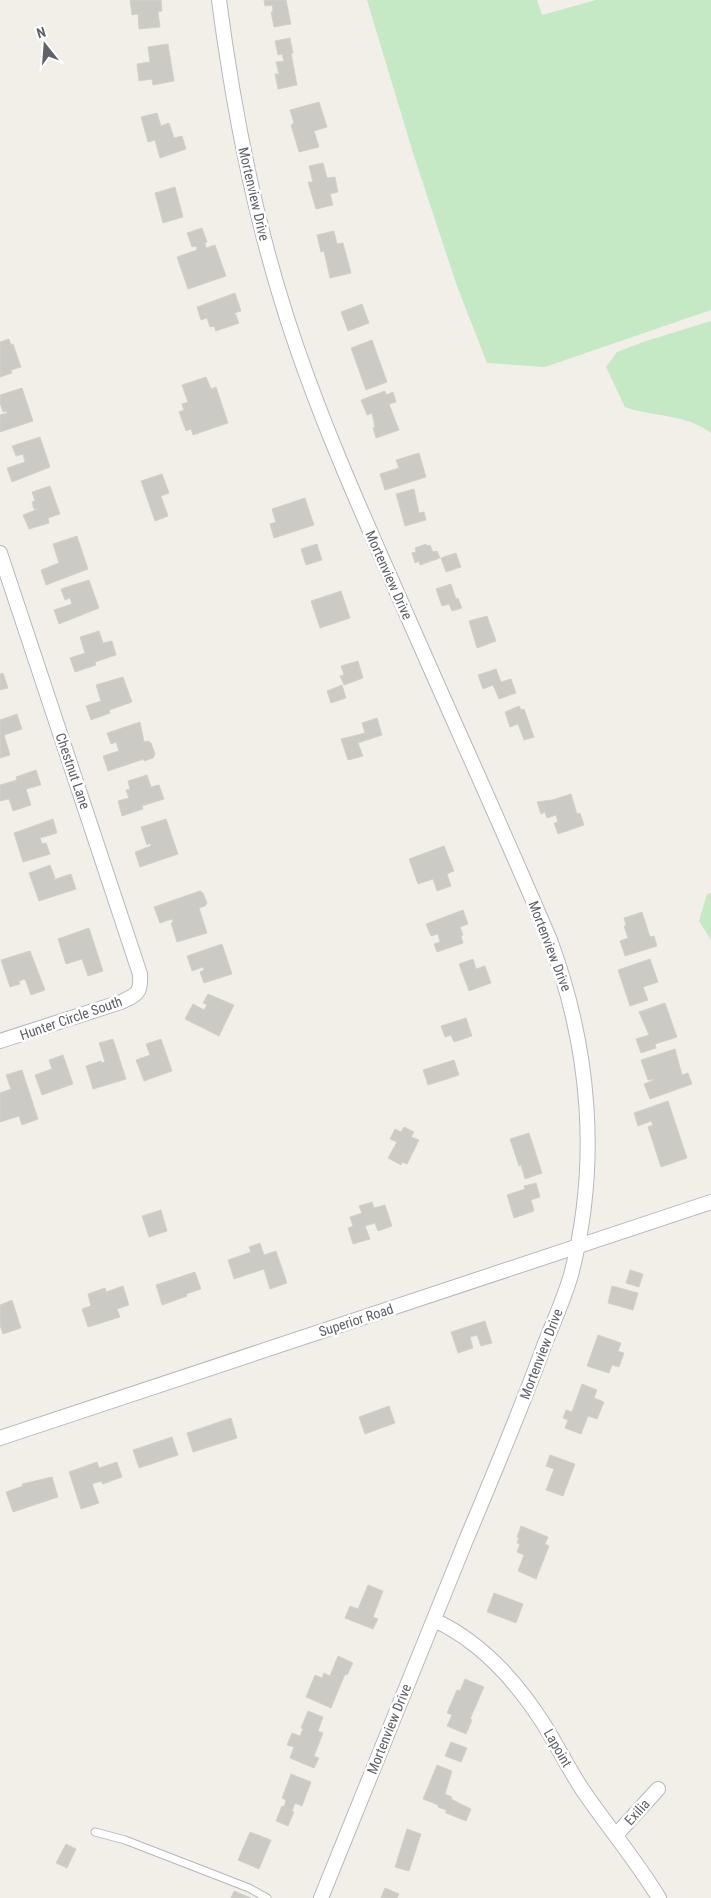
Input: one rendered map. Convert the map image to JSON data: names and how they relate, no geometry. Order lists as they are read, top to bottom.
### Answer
{
  "streets": {
    "street": [
      "Mortenview Drive",
      "Chestnut Lane",
      "Hunter Circle South",
      "Superior Road",
      "Lapoint",
      "Exilia"
    ]
  },
  "crossings": [
    ["Mortenview Drive", "Superior Road"],
    ["Mortenview Drive", "Lapoint"],
    ["Chestnut Lane", "Hunter Circle South"],
    ["Lapoint", "Exilia"]
  ],
  "north": "top"
}
